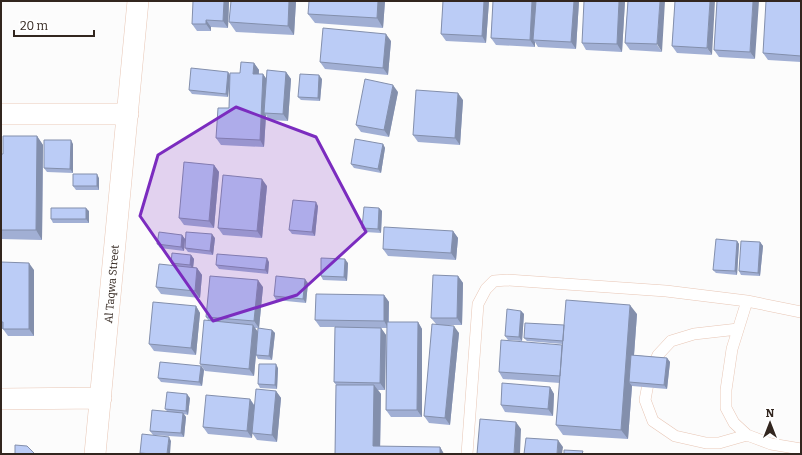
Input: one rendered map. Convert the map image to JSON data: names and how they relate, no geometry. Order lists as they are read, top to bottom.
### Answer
{
  "streets": {
    "street": ["Al Taqwa Street"]
  },
  "scale_bar": "20 m",
  "north": "top"
}
